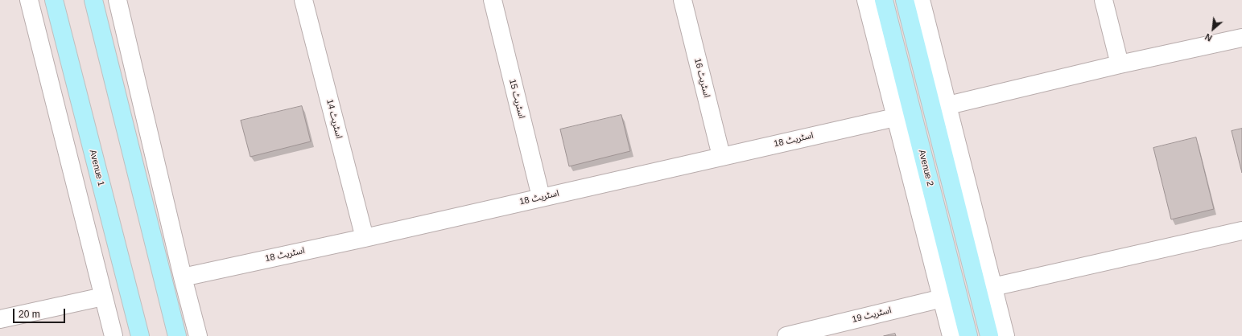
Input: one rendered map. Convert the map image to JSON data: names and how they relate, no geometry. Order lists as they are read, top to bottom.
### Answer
{
  "streets": {
    "main road": ["Avenue 1", "Avenue 2"],
    "street": [
      "اسٹریٹ 16",
      "اسٹریٹ 15",
      "اسٹریٹ 14",
      "اسٹریٹ 18",
      "اسٹریٹ 19"
    ]
  },
  "crossings": [
    ["اسٹریٹ 16", "اسٹریٹ 18"],
    ["اسٹریٹ 15", "اسٹریٹ 18"],
    ["اسٹریٹ 14", "اسٹریٹ 18"],
    ["Avenue 2", "اسٹریٹ 19"]
  ],
  "scale_bar": "20 m",
  "north": "bottom left"
}
